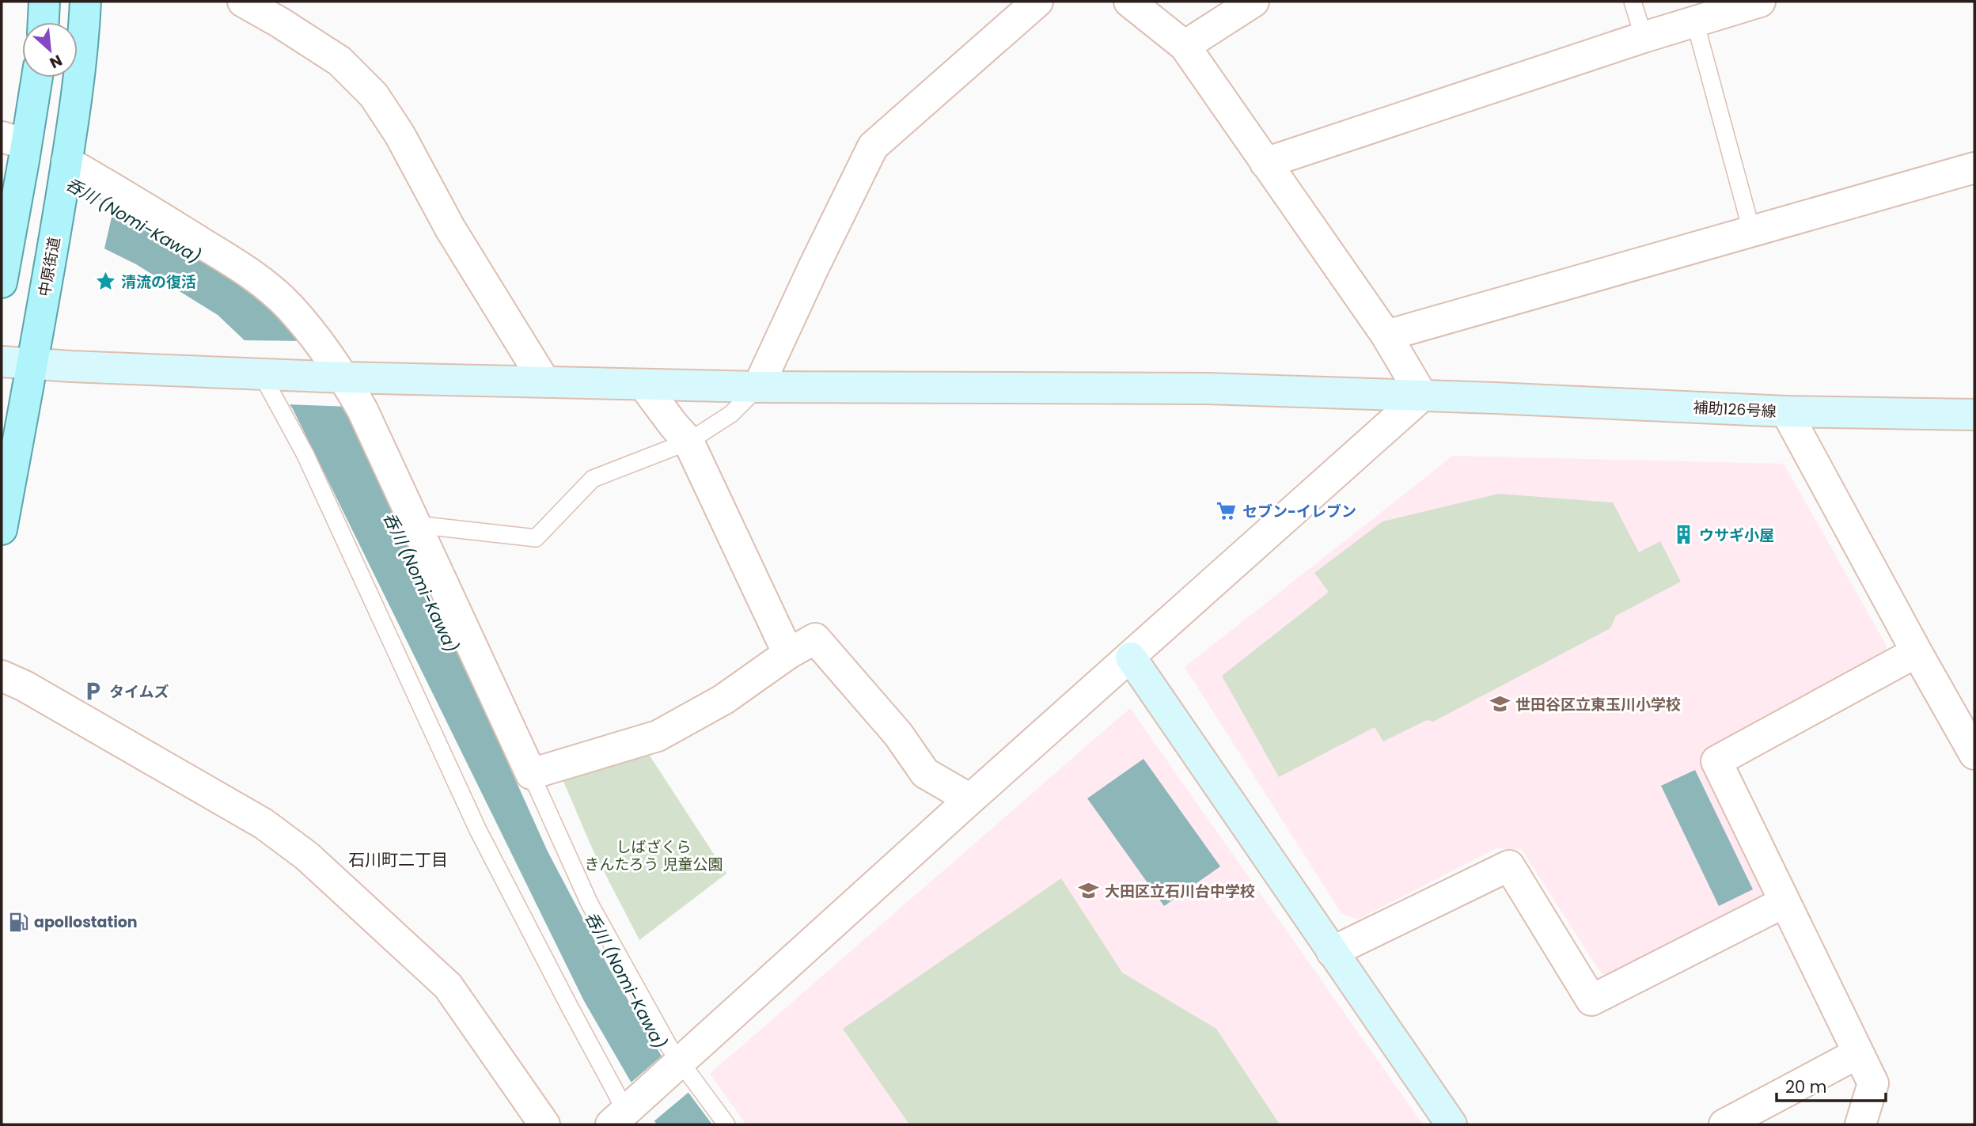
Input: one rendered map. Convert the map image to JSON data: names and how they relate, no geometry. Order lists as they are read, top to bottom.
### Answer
{
  "streets": {
    "main road": ["中原街道"],
    "street": ["補助126号線"]
  },
  "crossings": [
    ["中原街道", "補助126号線"]
  ],
  "districts": ["石川町二丁目"],
  "water": ["呑川 (Nomi-Kawa)"],
  "parks": ["しばざくら きんたろう 児童公園"],
  "places": {
    "place": ["清流の復活"],
    "supermarket": ["セブン-イレブン"],
    "building": ["ウサギ小屋"],
    "parking": ["タイムズ"],
    "school or university": ["世田谷区立東玉川小学校", "大田区立石川台中学校"],
    "fuel station": ["apollostation"]
  },
  "scale_bar": "20 m",
  "north": "bottom right"
}
